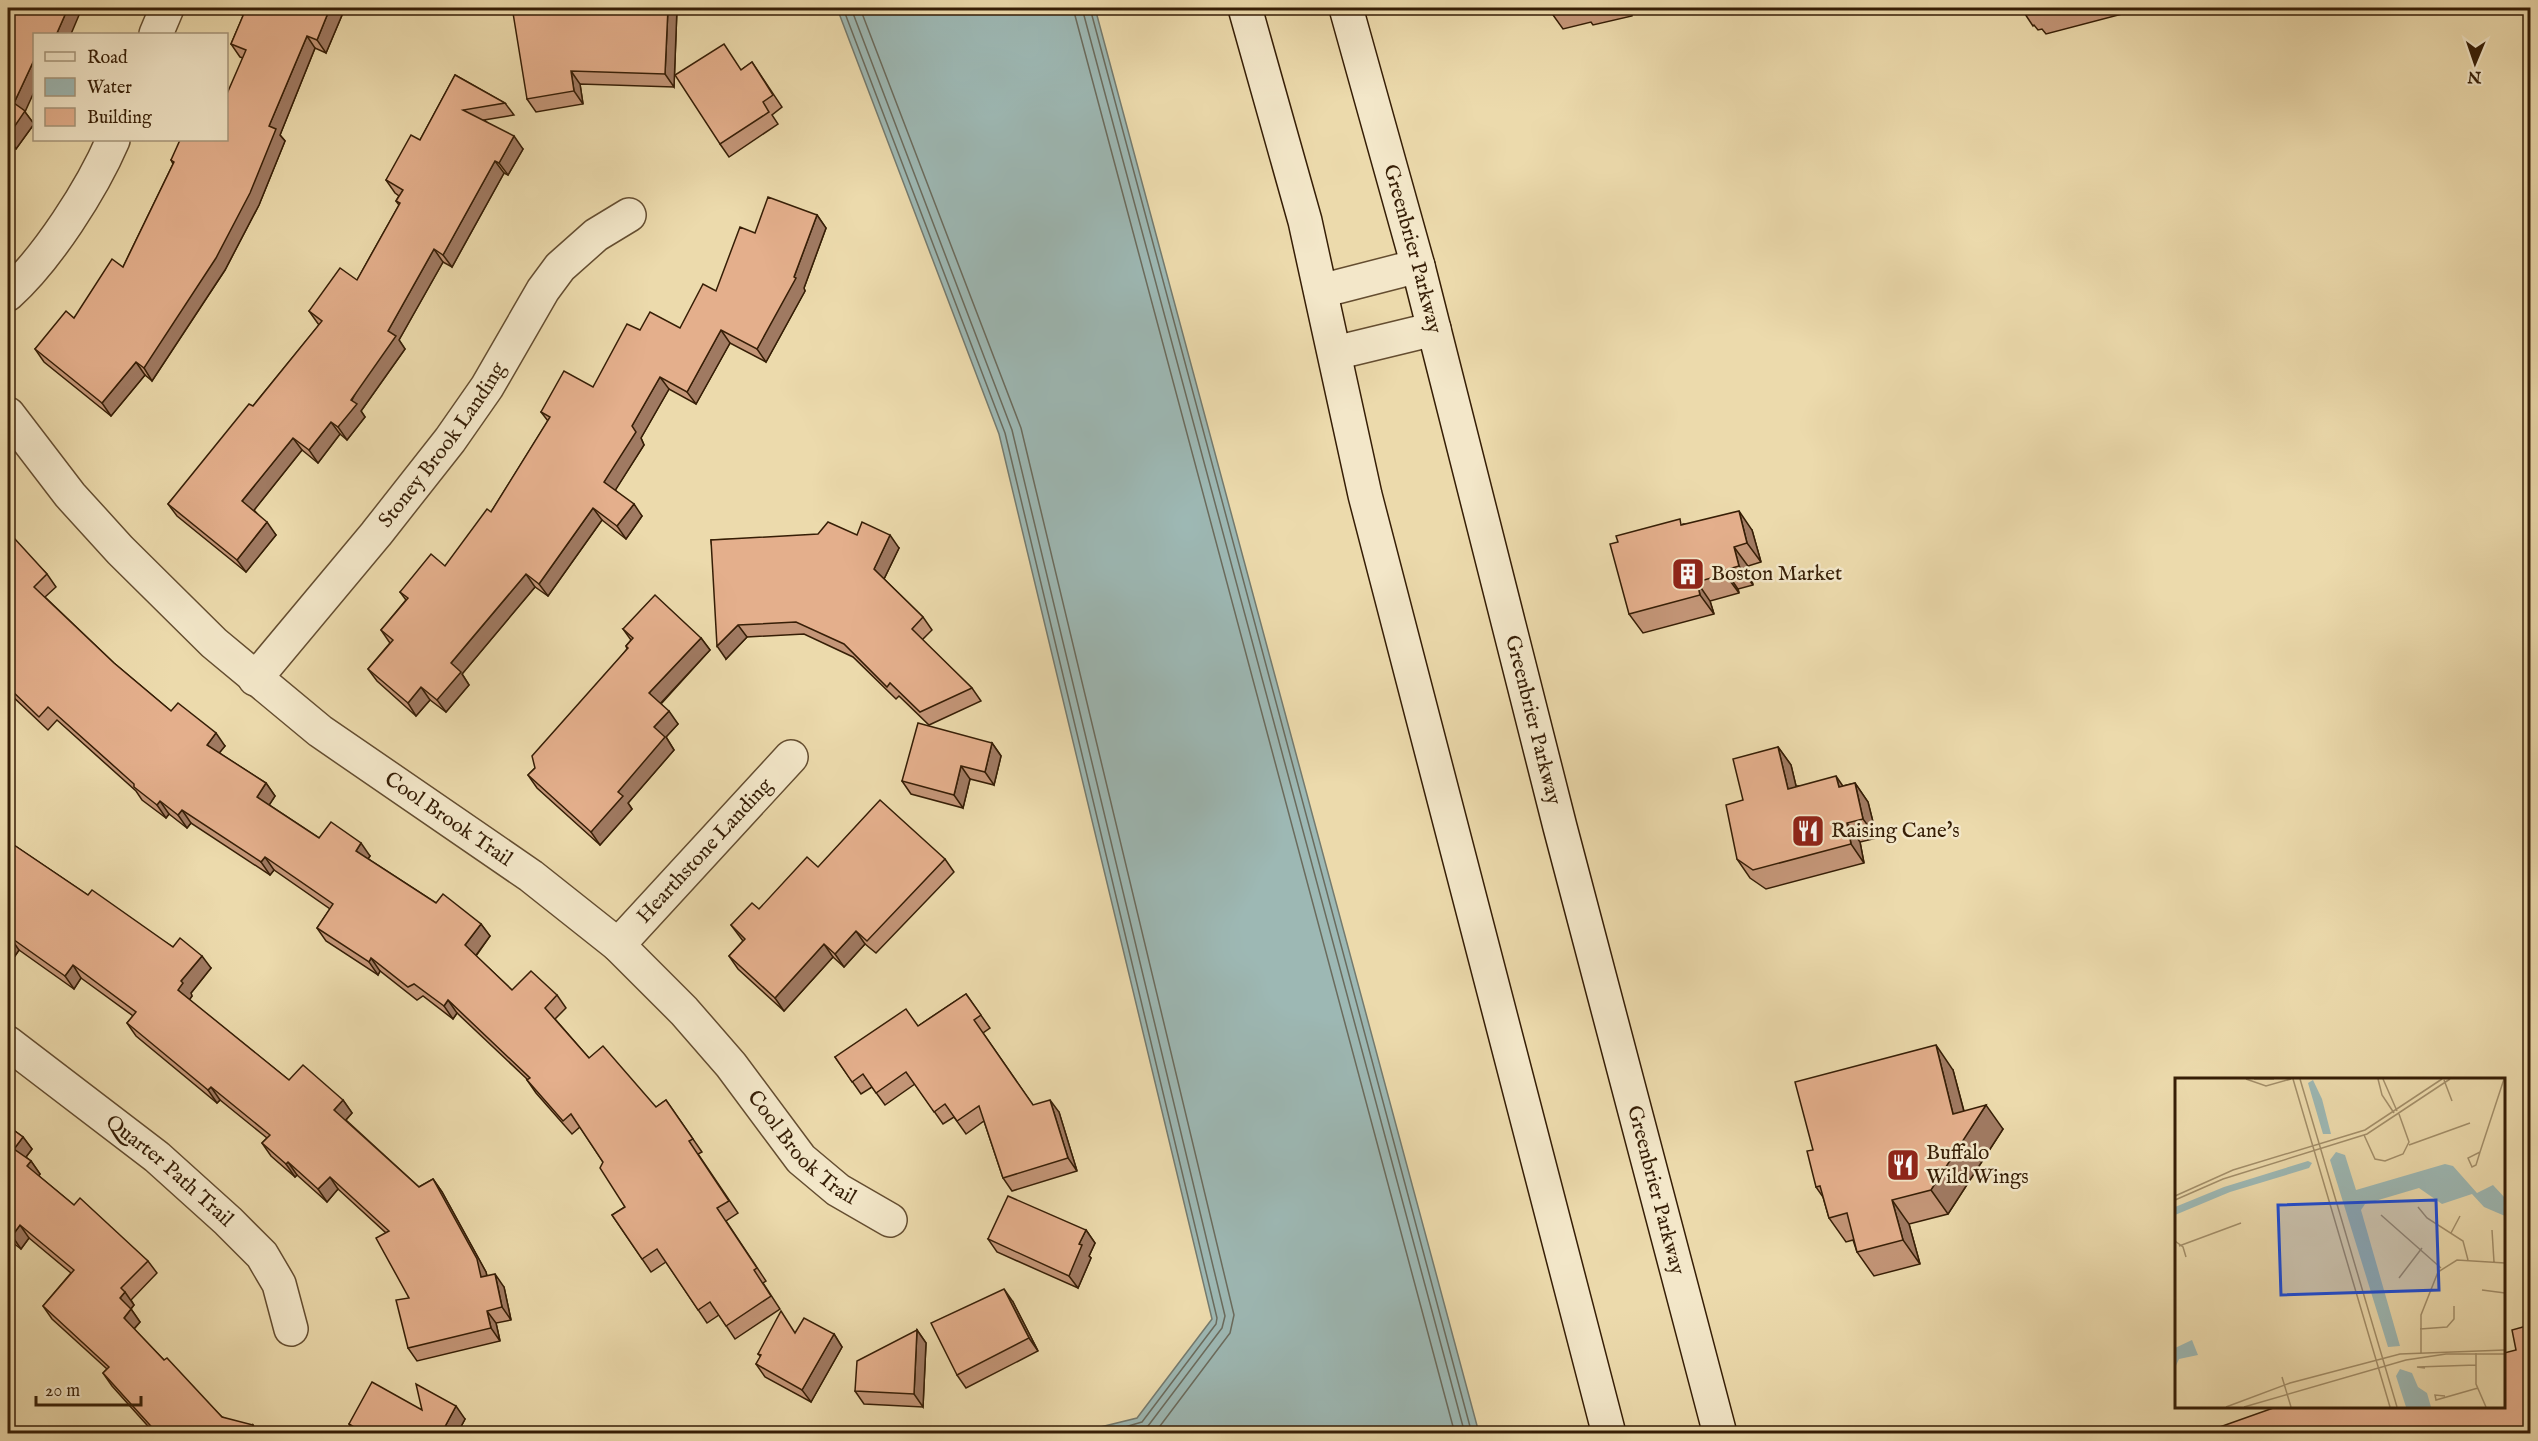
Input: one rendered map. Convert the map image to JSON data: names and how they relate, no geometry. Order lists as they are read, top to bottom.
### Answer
{
  "streets": {
    "main road": [
      "Greenbrier Parkway",
      "Stoney Brook Landing",
      "Cool Brook Trail",
      "Hearthstone Landing",
      "Quarter Path Trail"
    ]
  },
  "crossings": [
    ["Stoney Brook Landing", "Cool Brook Trail"],
    ["Cool Brook Trail", "Hearthstone Landing"]
  ],
  "places": {
    "building": ["Boston Market"],
    "restaurant": ["Raising Cane's", "Buffalo Wild Wings"]
  },
  "legend": ["Road", "Water", "Building"],
  "scale_bar": "20 m",
  "north": "bottom"
}
